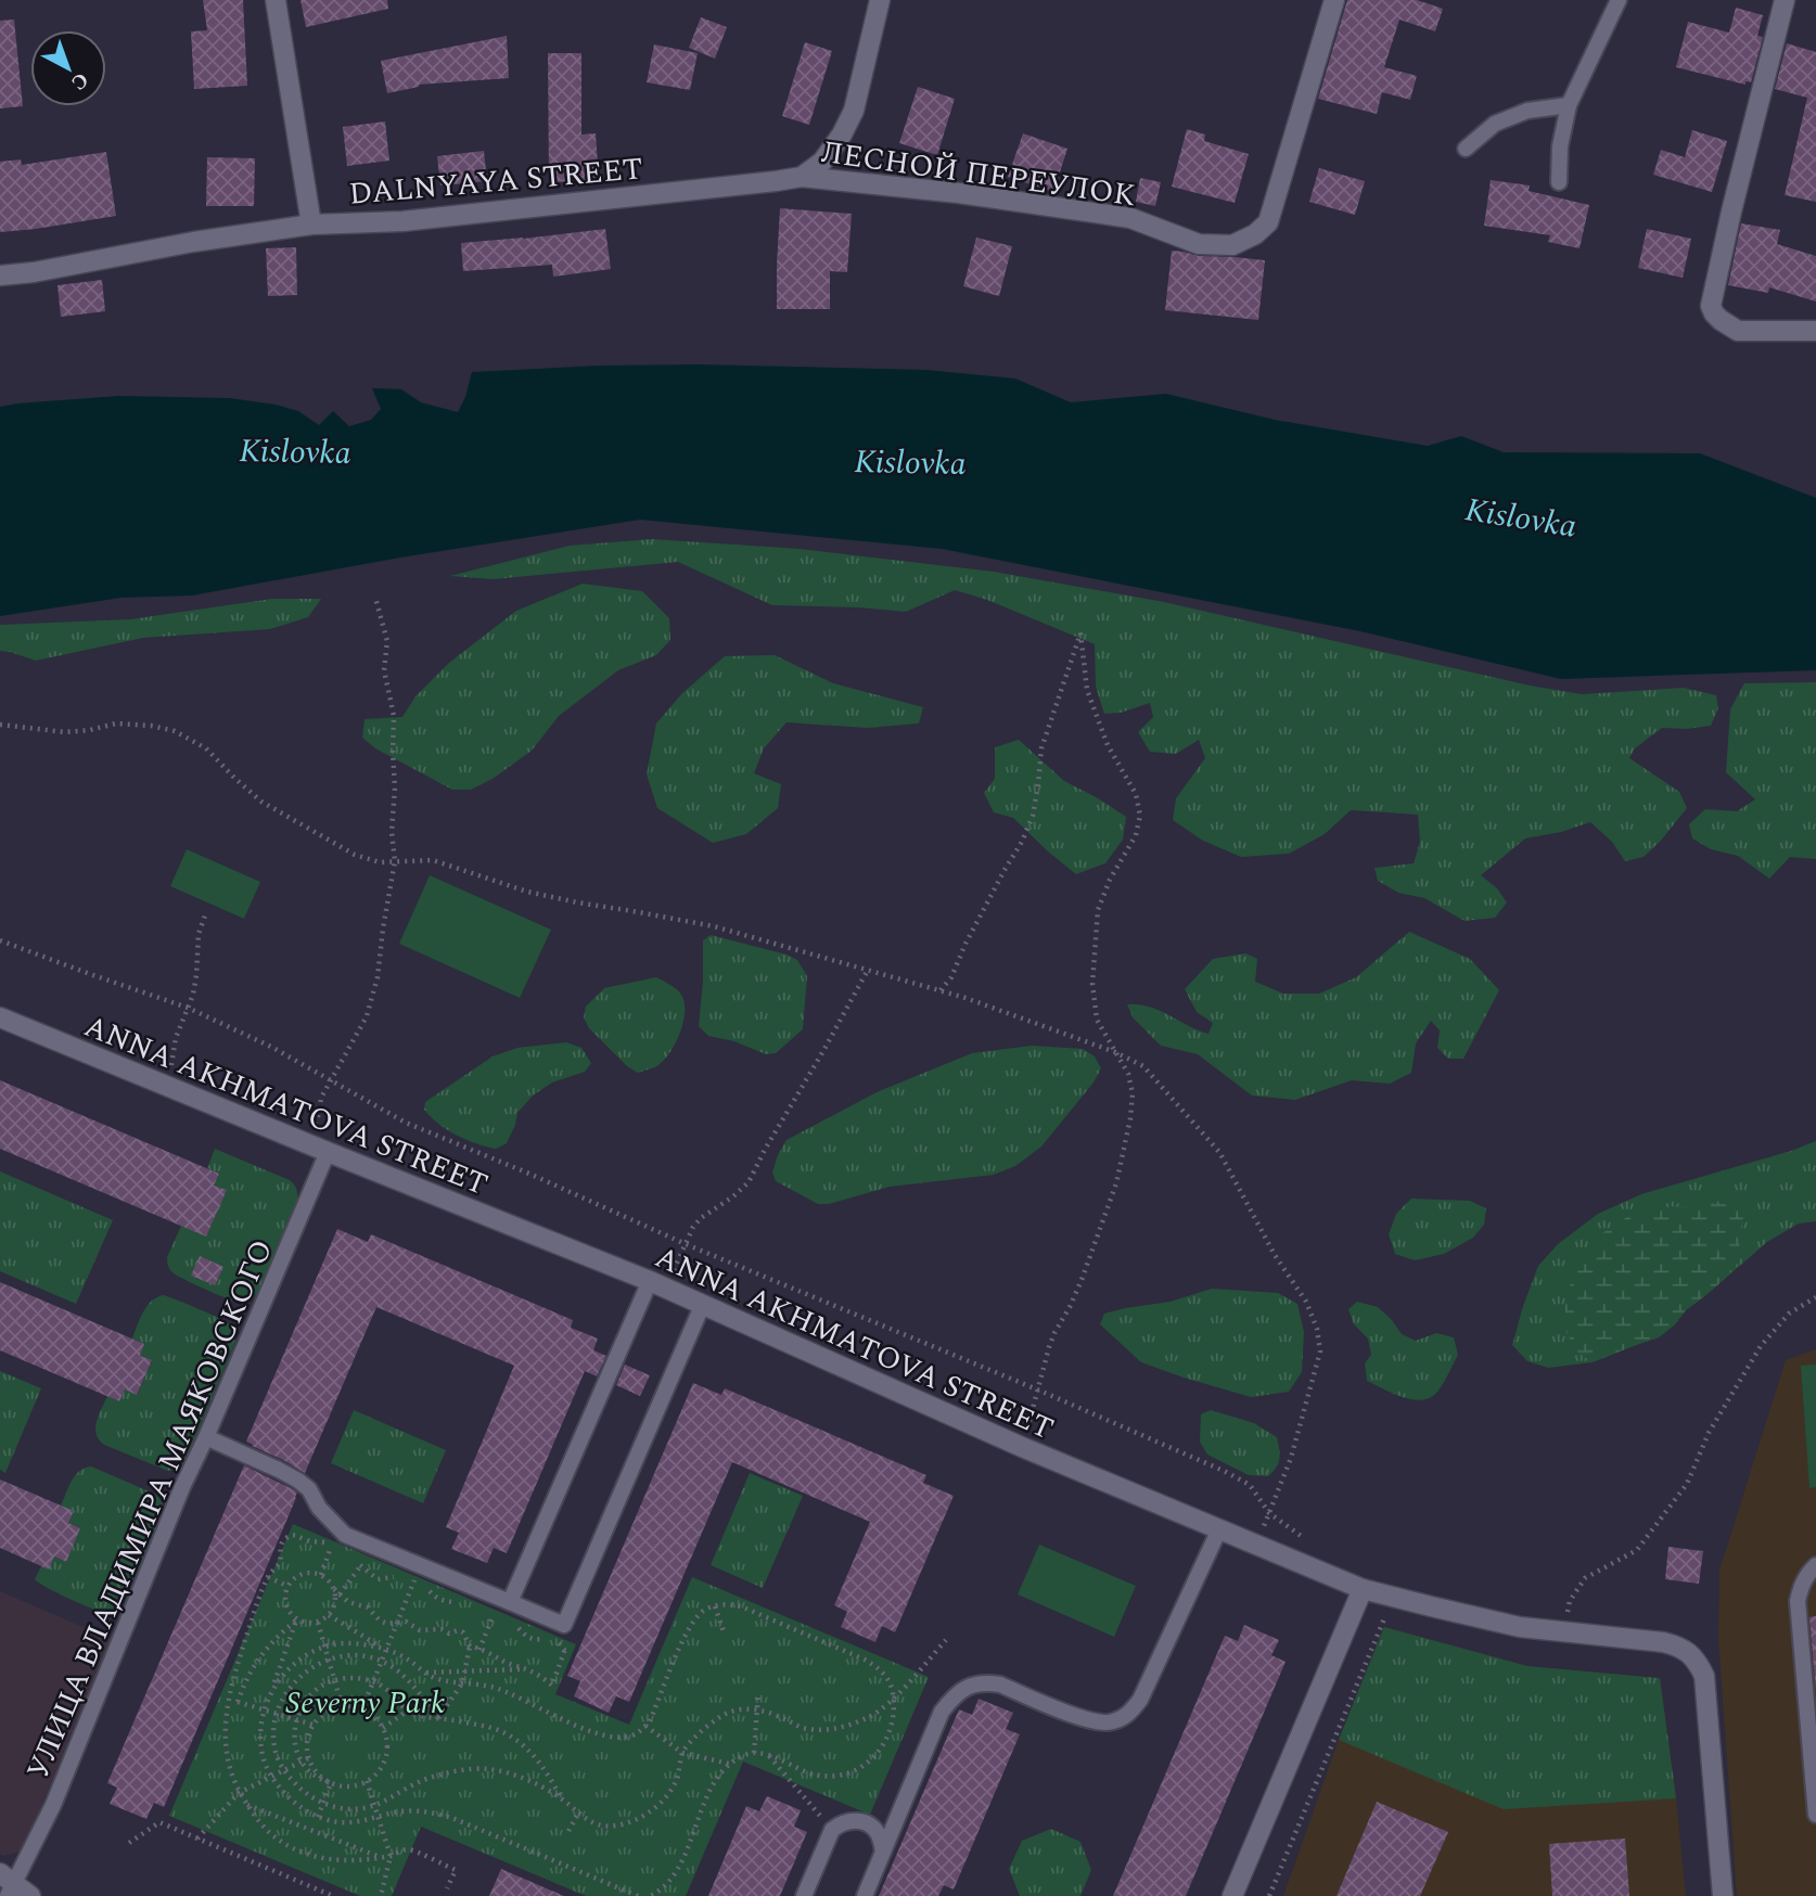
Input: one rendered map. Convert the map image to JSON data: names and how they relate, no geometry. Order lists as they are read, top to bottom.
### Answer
{
  "streets": {
    "street": ["ЛЕСНОЙ ПЕРЕУЛОК", "DALNYAYA STREET", "ANNA AKHMATOVA STREET"],
    "lane": ["УЛИЦА ВЛАДИМИРА МАЯКОВСКОГО"]
  },
  "crossings": [
    ["ЛЕСНОЙ ПЕРЕУЛОК", "DALNYAYA STREET"],
    ["ANNA AKHMATOVA STREET", "УЛИЦА ВЛАДИМИРА МАЯКОВСКОГО"]
  ],
  "water": ["Kislovka"],
  "parks": ["Severny Park"],
  "north": "bottom right"
}
